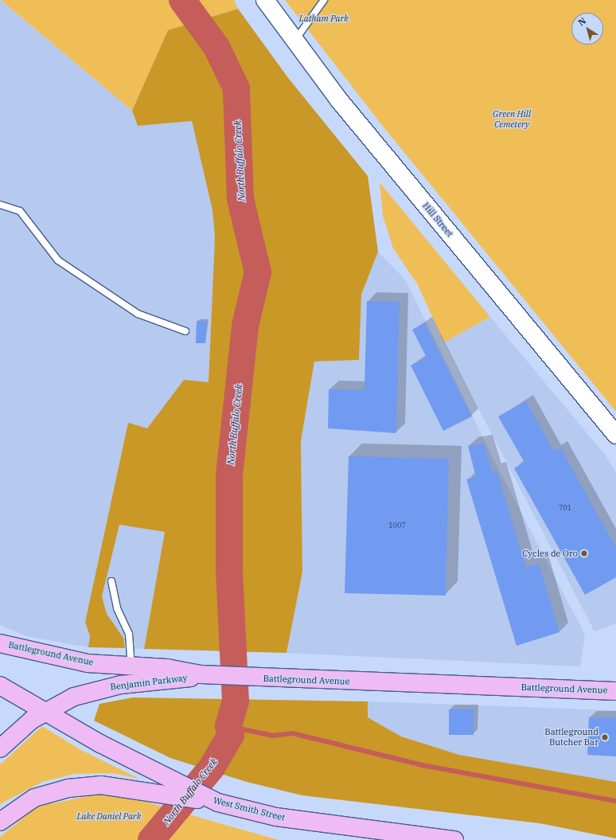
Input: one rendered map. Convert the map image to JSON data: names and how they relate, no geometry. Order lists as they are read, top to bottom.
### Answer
{
  "streets": {
    "main road": ["Battleground Avenue", "Benjamin Parkway", "West Smith Street"],
    "street": ["Hill Street"]
  },
  "crossings": [
    ["Battleground Avenue", "Benjamin Parkway"],
    ["Benjamin Parkway", "West Smith Street"]
  ],
  "water": ["North Buffalo Creek"],
  "parks": ["Latham Park", "Green Hill Cemetery", "Lake Daniel Park"],
  "places": ["Cycles de Oro", "Battleground Butcher Bar"],
  "house_numbers": ["701", "1007"],
  "north": "top left"
}
